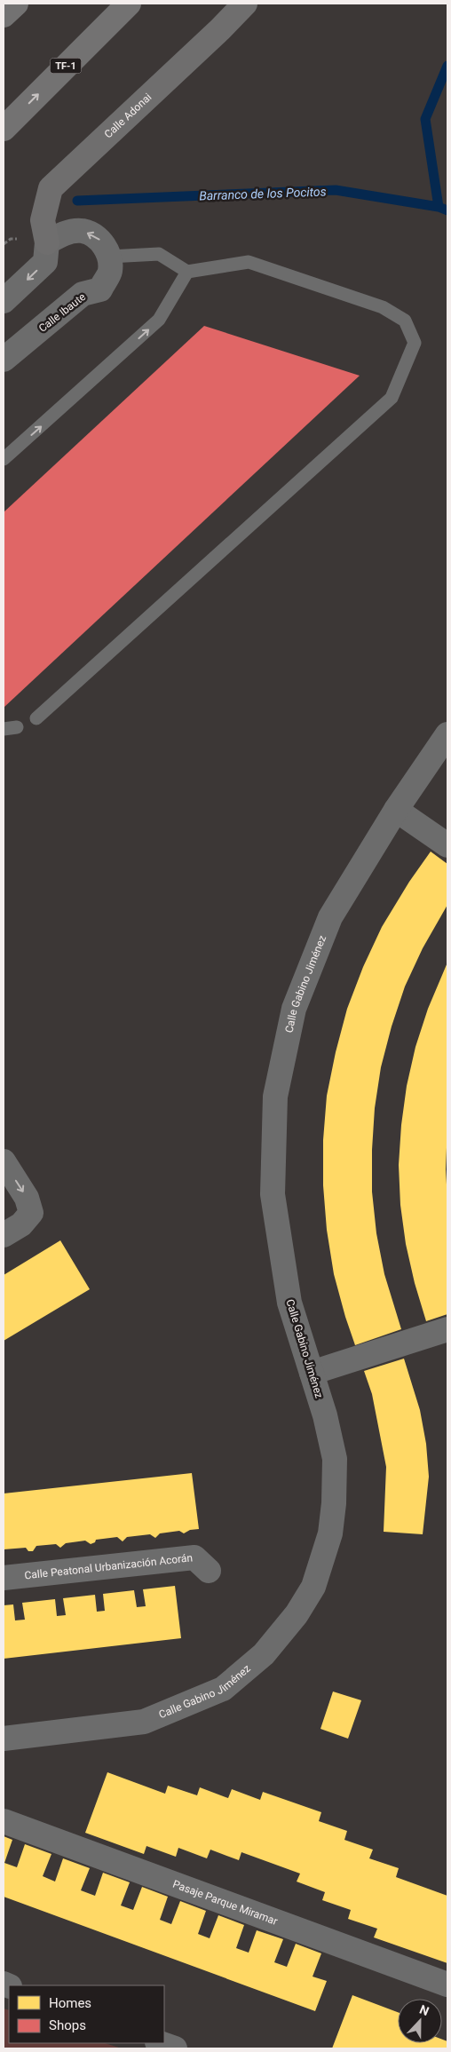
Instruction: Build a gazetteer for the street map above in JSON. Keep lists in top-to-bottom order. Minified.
{"streets":{"highway":["TF-1"],"street":["Calle Adonai","Calle Ibaute","Calle Gabino Jiménez","Calle Peatonal Urbanización Acorán","Pasaje Parque Miramar"]},"water":["Barranco de los Pocitos"],"legend":["Homes","Shops"],"north":"top"}
